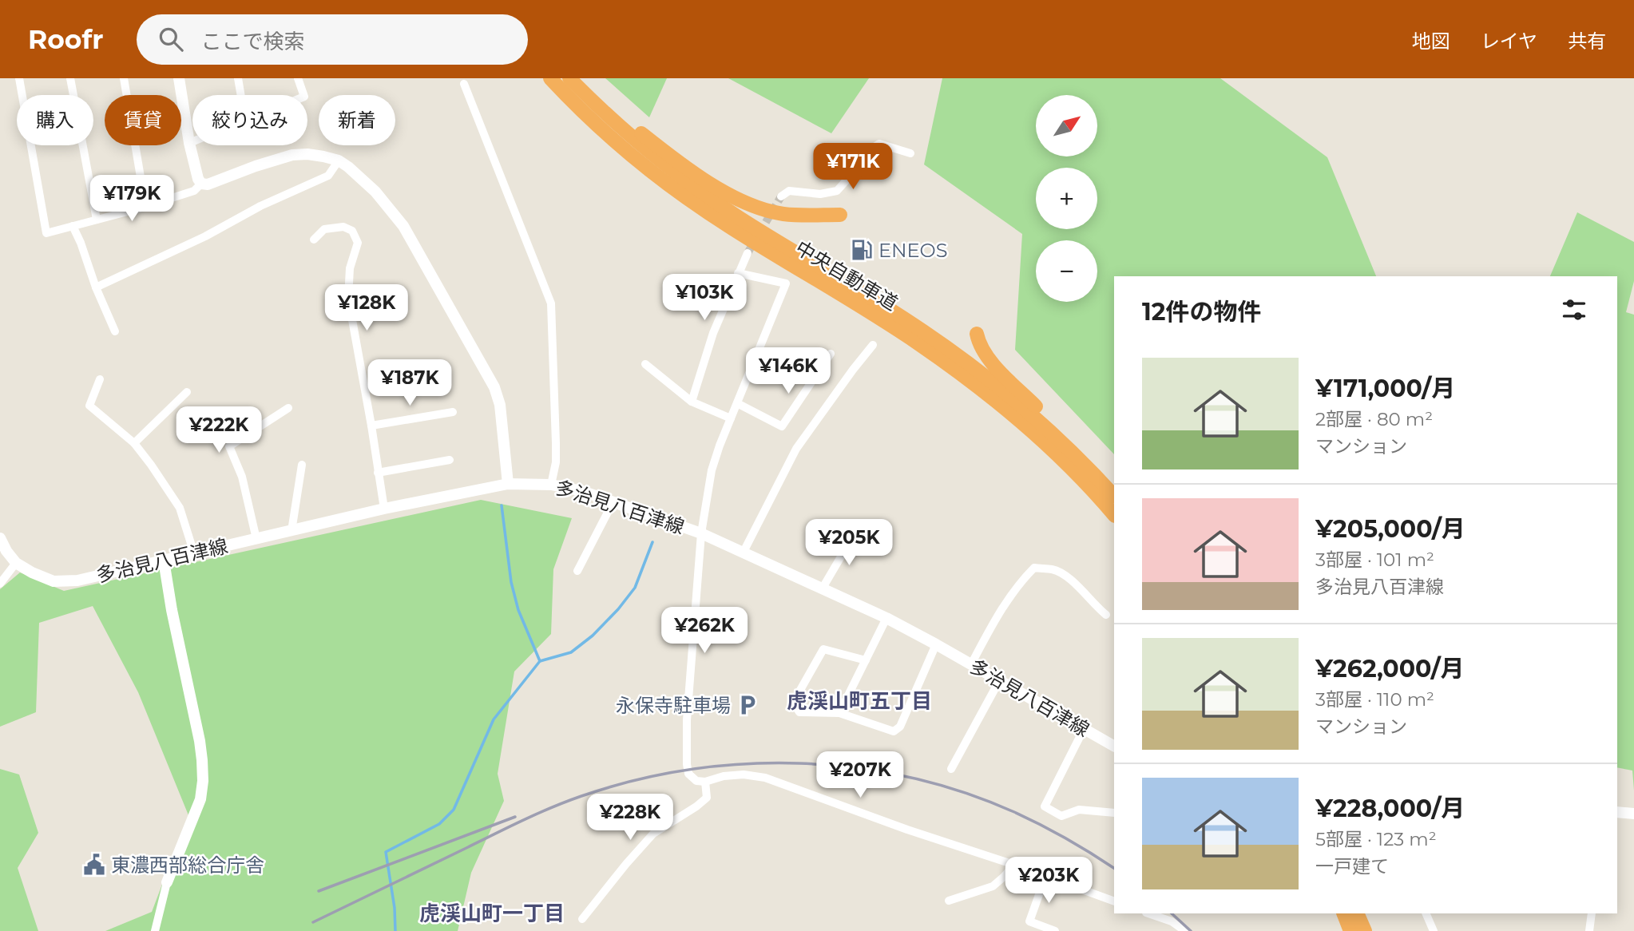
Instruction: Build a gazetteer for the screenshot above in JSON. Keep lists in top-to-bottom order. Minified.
{"streets":{"highway":["中央自動車道"],"main road":["多治見八百津線"]},"districts":["虎渓山町五丁目","虎渓山町一丁目"],"places":{"fuel station":["ENEOS"],"parking":["永保寺駐車場"],"public building":["東濃西部総合庁舎"]},"north":"top right","page":{"header":"Roofr","search":"ここで検索","nav":["地図","レイヤ","共有"],"map_buttons":["+","−"],"chip":["購入","賃貸","絞り込み","新着"],"price":["¥171K","¥179K","¥103K","¥128K","¥146K","¥187K","¥222K","¥205K","¥262K","¥207K","¥228K","¥203K"],"heading":"12件の物件","list":[{"name":"¥171,000/月","note":"2部屋 · 80 m² · マンション"},{"name":"¥205,000/月","note":"3部屋 · 101 m² · 多治見八百津線"},{"name":"¥262,000/月","note":"3部屋 · 110 m² · マンション"},{"name":"¥228,000/月","note":"5部屋 · 123 m² · 一戸建て"}]}}
